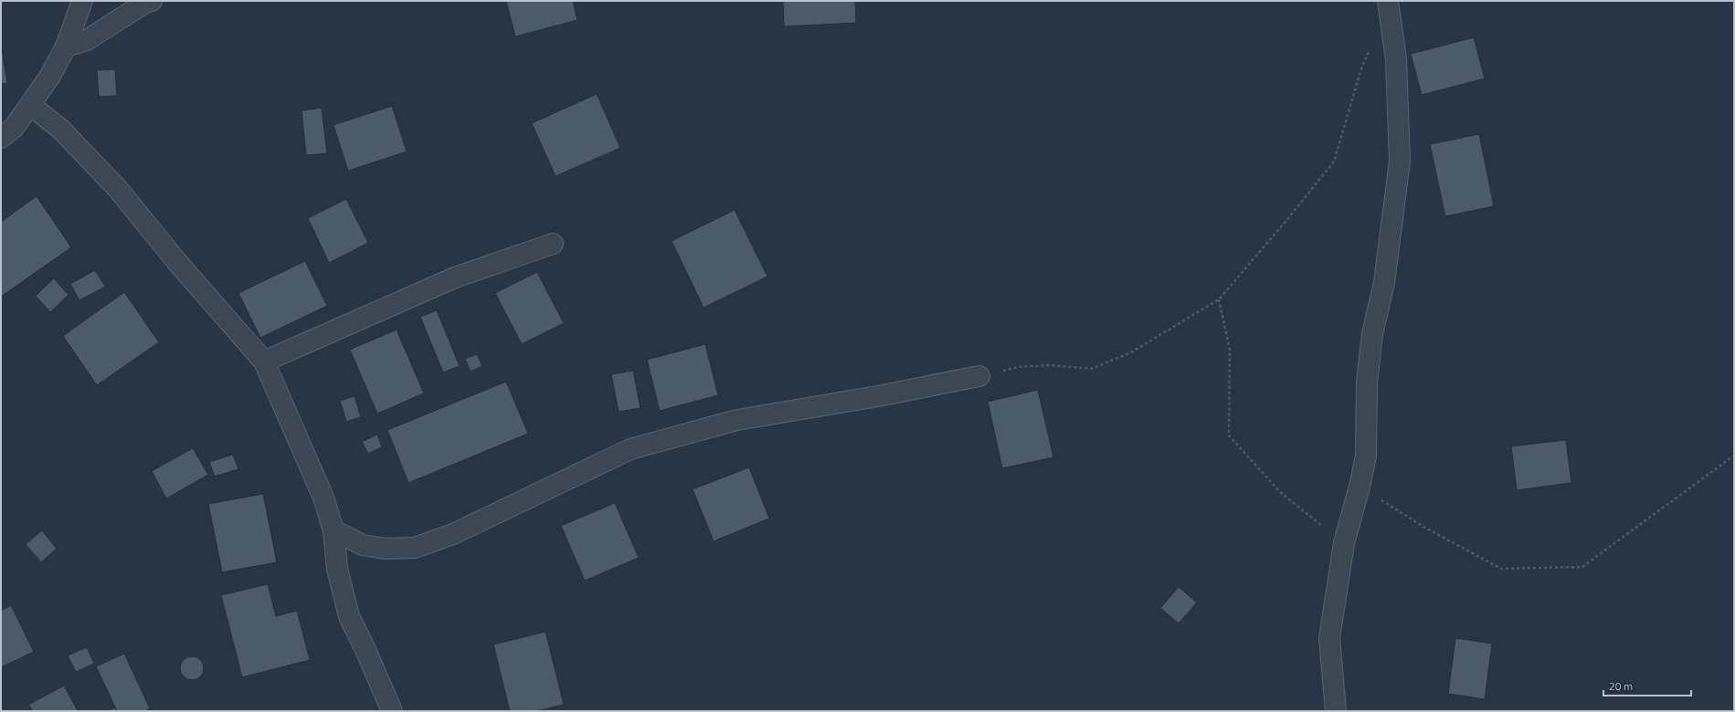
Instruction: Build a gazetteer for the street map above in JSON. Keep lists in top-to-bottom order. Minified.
{"scale_bar":"20 m"}
